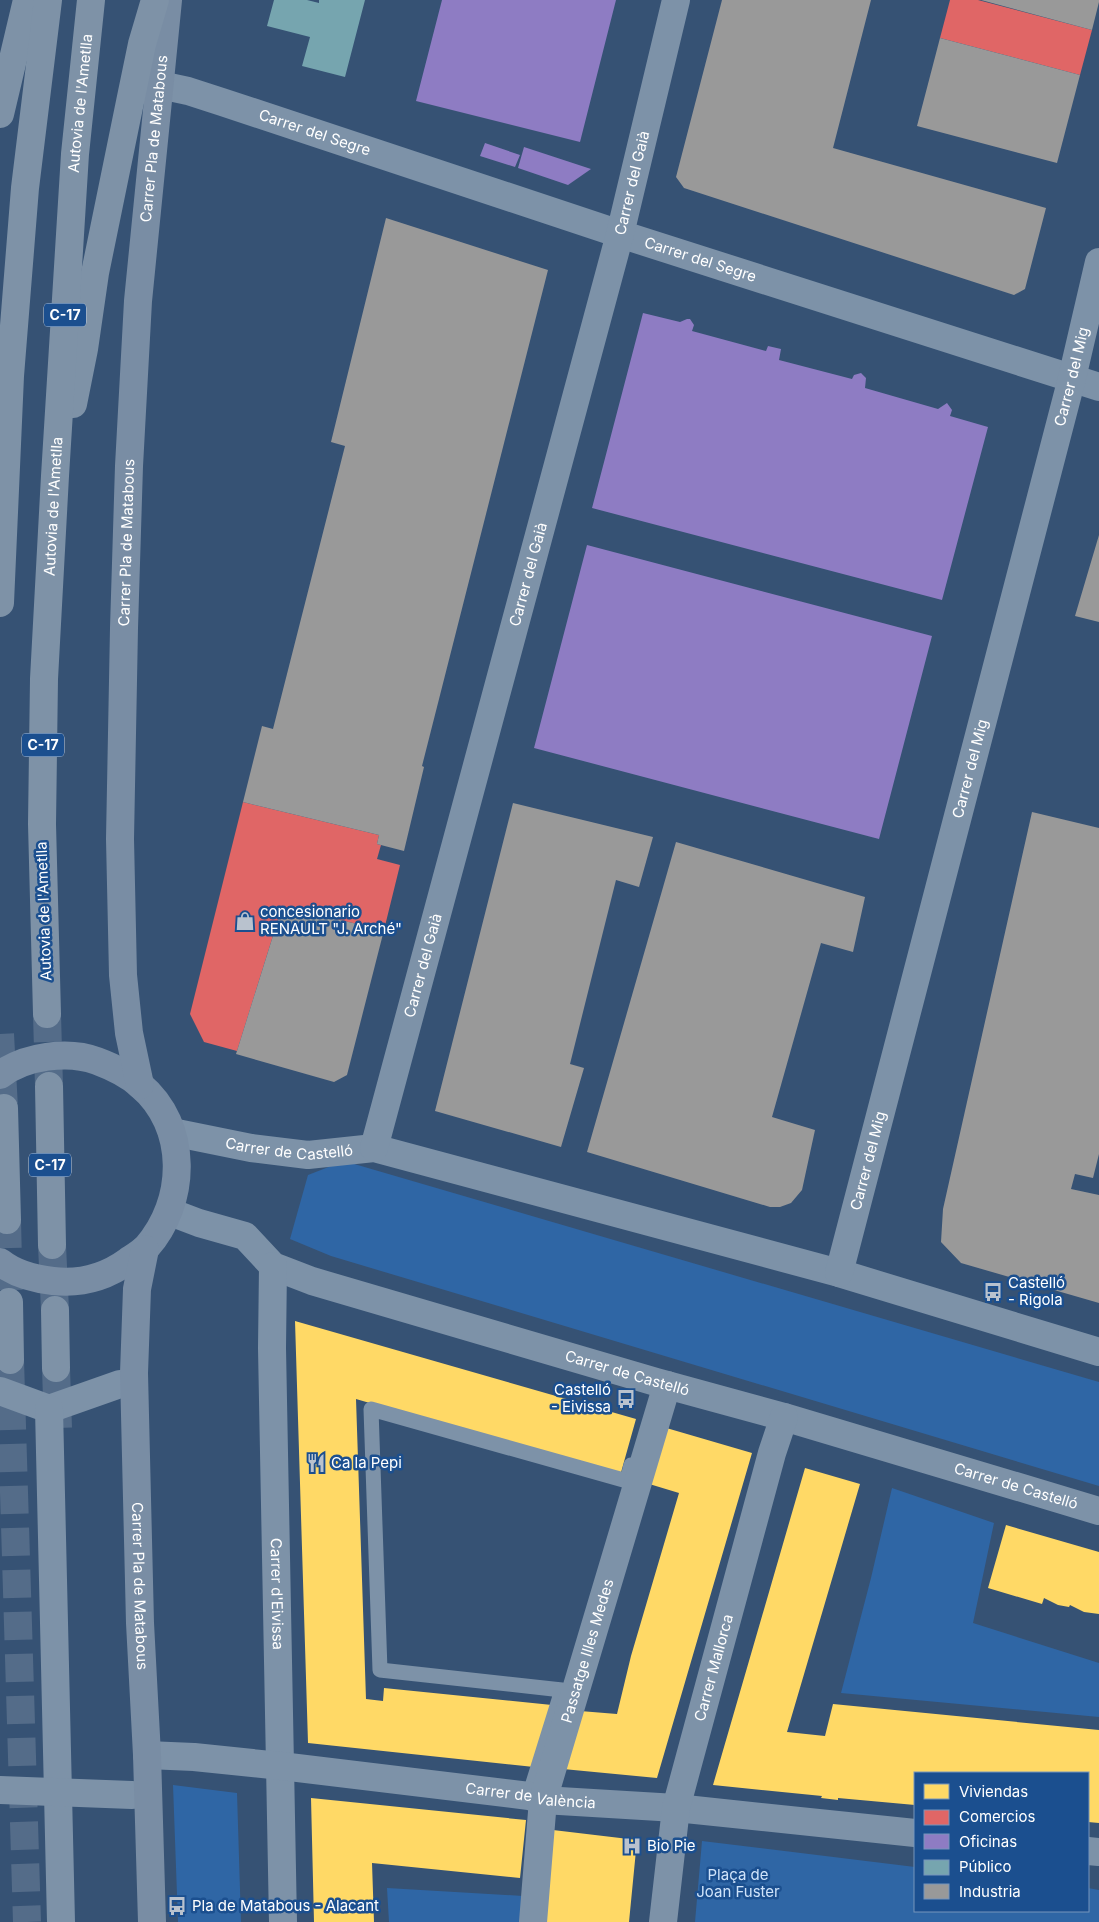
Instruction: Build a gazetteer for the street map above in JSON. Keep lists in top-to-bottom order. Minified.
{"streets":{"highway":["Autovia de l'Ametlla","C-17"],"main road":["Carrer Pla de Matabous"],"street":["Carrer del Segre","Carrer del Gaià","Carrer del Mig","Carrer de Castelló","Carrer d'Eivissa","Passatge Illes Medes","Carrer Mallorca","Carrer de València"]},"crossings":[["Carrer del Segre","Carrer Pla de Matabous"],["Carrer del Segre","Carrer del Gaià"],["Carrer del Segre","Carrer del Mig"],["Carrer Pla de Matabous","Carrer de València"],["Carrer del Gaià","Carrer de Castelló"],["Carrer del Mig","Carrer de Castelló"],["Carrer de Castelló","Carrer d'Eivissa"],["Carrer de Castelló","Passatge Illes Medes"],["Carrer de Castelló","Carrer Mallorca"],["Carrer d'Eivissa","Carrer de València"],["Passatge Illes Medes","Carrer de València"],["Carrer Mallorca","Carrer de València"]],"parks":["Plaça de Joan Fuster"],"places":{"shop":["concesionario RENAULT \"J. Arché\""],"bus stop":["Castelló - Rigola","Castelló - Eivissa","Pla de Matabous - Alacant"],"restaurant":["Ca la Pepi"],"hospital":["Bio Pie"]},"legend":["Viviendas","Comercios","Oficinas","Público","Industria"]}
